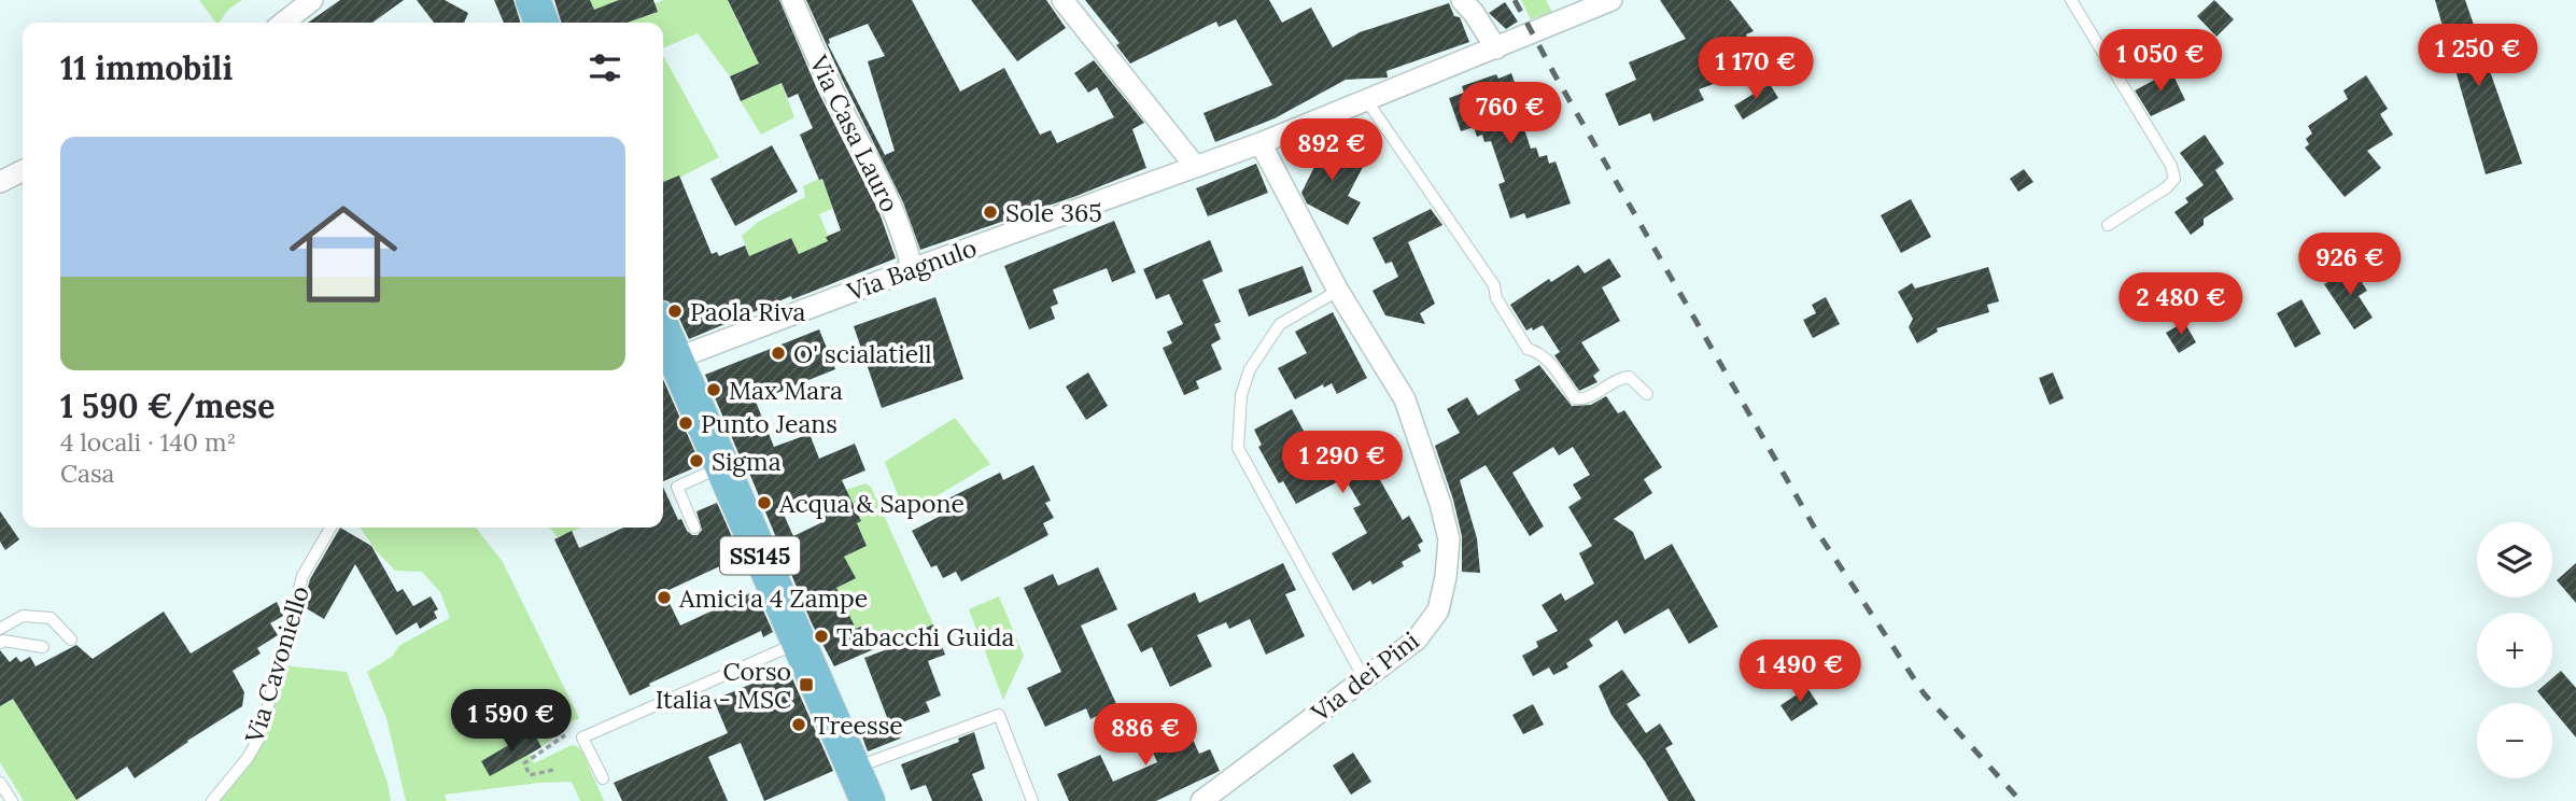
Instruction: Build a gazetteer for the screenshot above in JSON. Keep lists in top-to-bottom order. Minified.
{"streets":{"main road":["SS145"],"street":["Via Casa Lauro","Via Bagnulo","Via dei Pini"],"lane":["Via Cavoniello"]},"crossings":[["Via Casa Lauro","Via Bagnulo"],["Via Bagnulo","SS145"],["Via Bagnulo","Via dei Pini"]],"places":{"other":["Sole 365","Paola Riva","O' scialatiell","Max Mara","Punto Jeans","Sigma","Acqua & Sapone","Amici a 4 Zampe","Tabacchi Guida","Treesse"],"transit":["Corso Italia - MSC"]},"page":{"heading":"11 immobili","price":["1 250 €","1 050 €","1 170 €","760 €","892 €","926 €","2 480 €","1 290 €","1 490 €","1 590 €","886 €"],"list":[{"name":"1 590 €/mese","note":"4 locali · 140 m² · Casa"}],"map_buttons":["+","−"]}}
